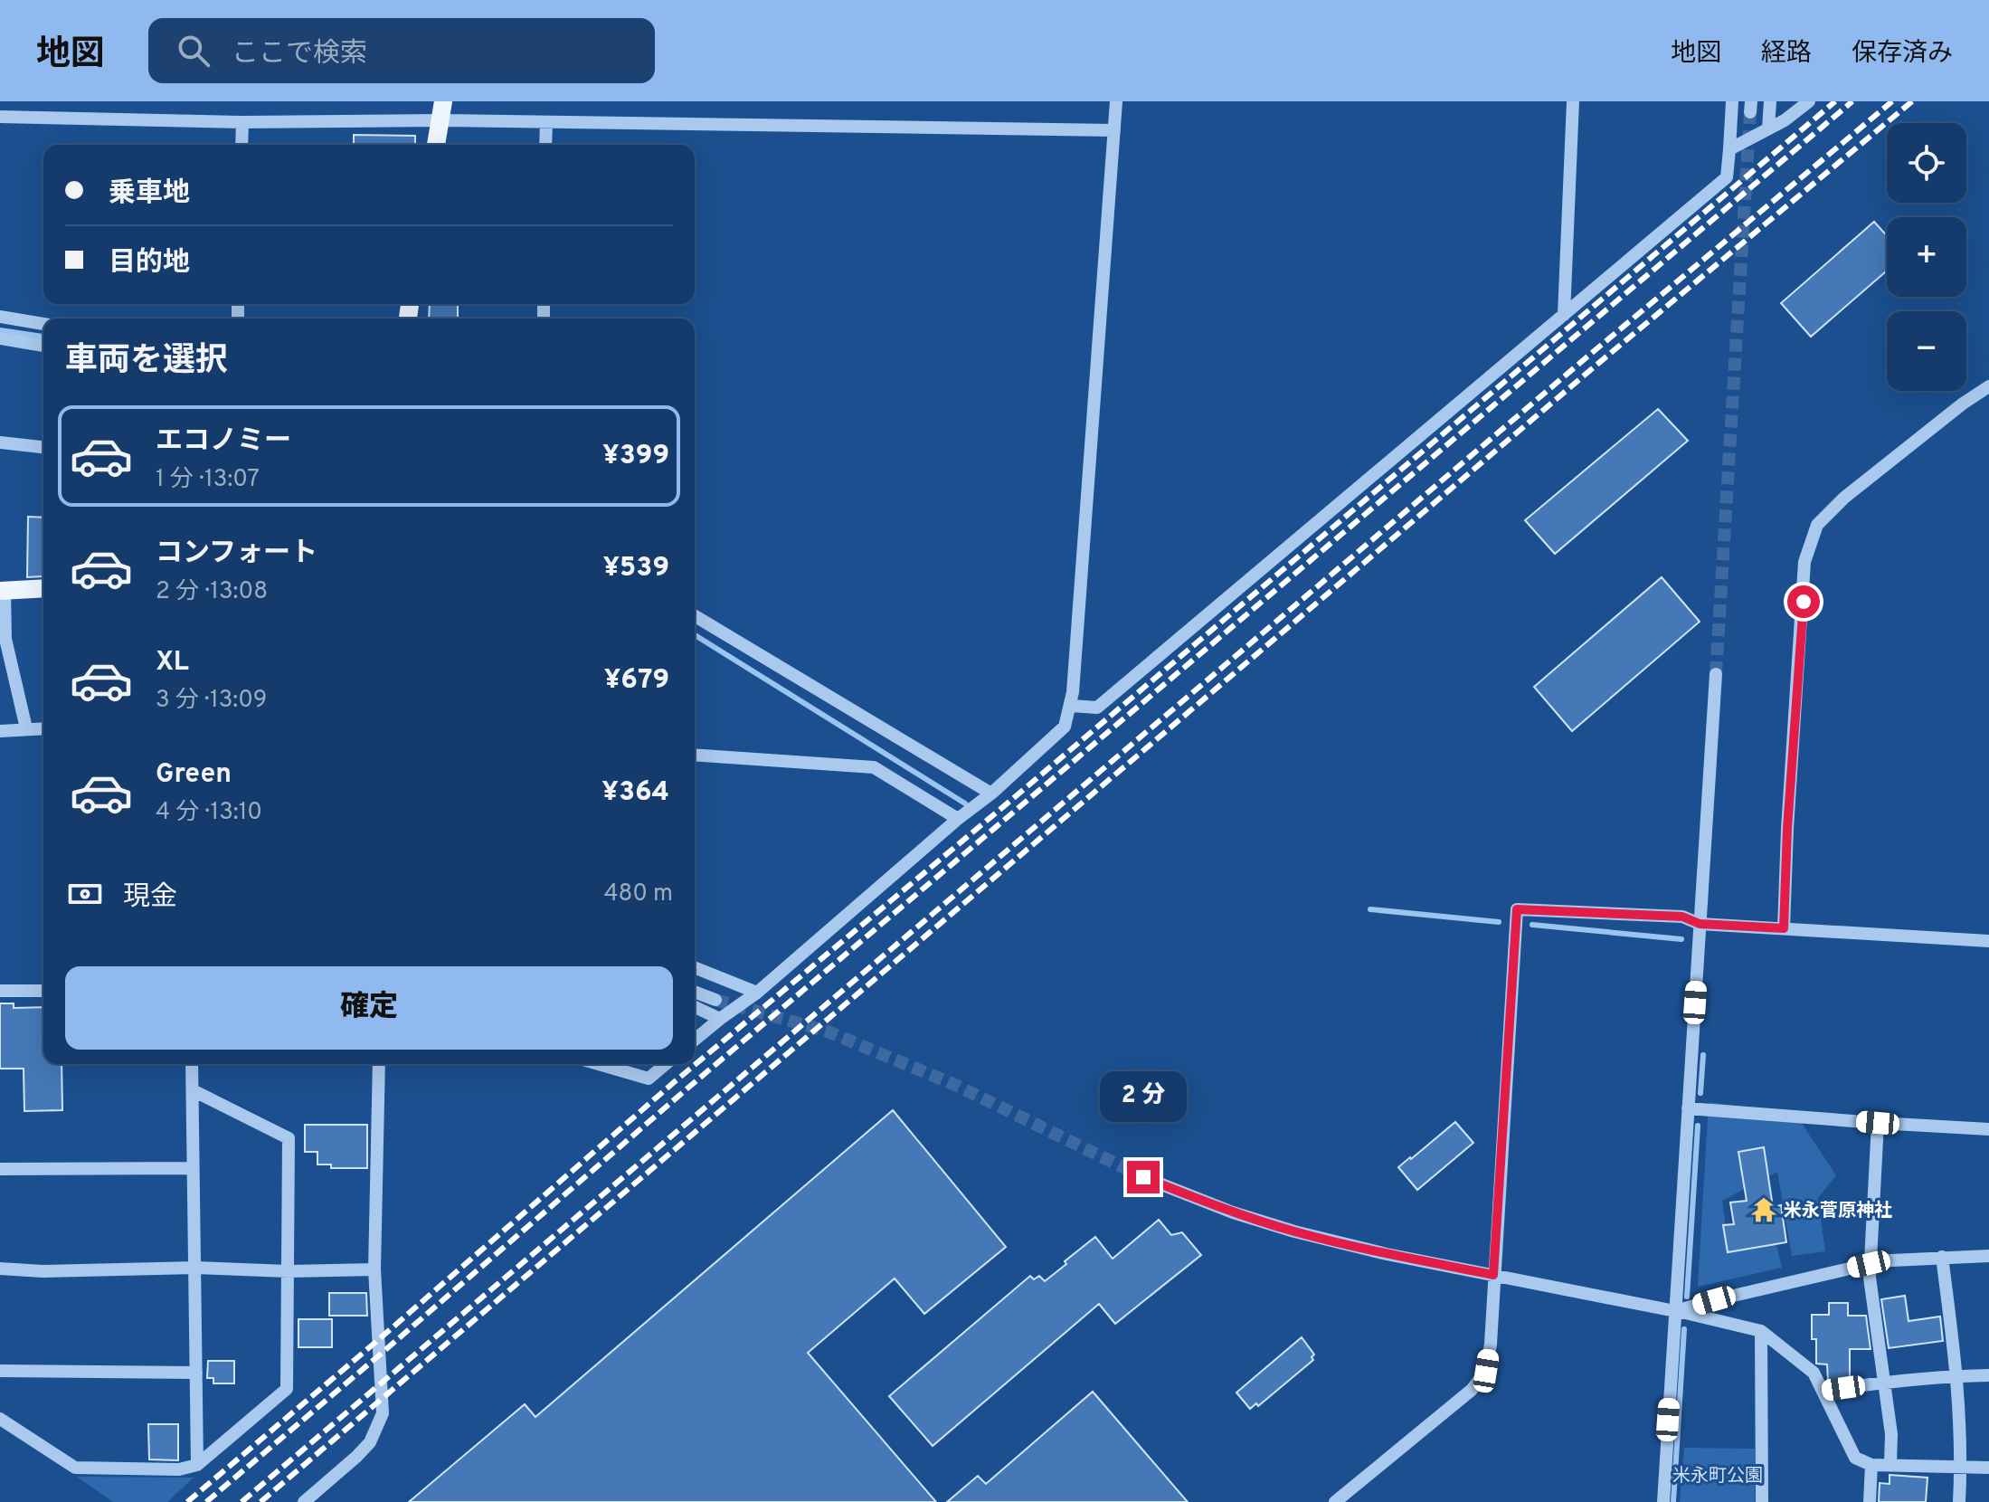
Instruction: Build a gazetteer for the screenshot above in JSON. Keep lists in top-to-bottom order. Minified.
{"parks":["米永町公園"],"places":{"temple":["米永菅原神社"]},"page":{"header":"地図","search":"ここで検索","nav":["地図","経路","保存済み"],"map_buttons":["+","−"],"banner":["乗車地","目的地"],"heading":"車両を選択","list":[{"name":"エコノミー","note":"1 分 · 13:07","value":"¥399"},{"name":"コンフォート","note":"2 分 · 13:08","value":"¥539"},{"name":"XL","note":"3 分 · 13:09","value":"¥679"},{"name":"Green","note":"4 分 · 13:10","value":"¥364"}],"pay":["現金","480 m"],"buttons":"確定","bubble":"2 分"}}
